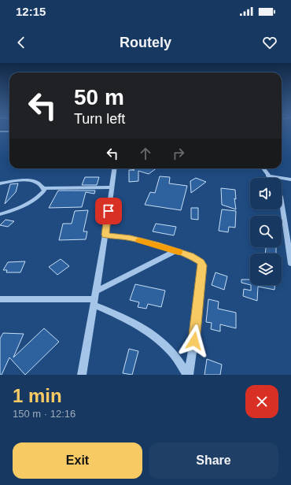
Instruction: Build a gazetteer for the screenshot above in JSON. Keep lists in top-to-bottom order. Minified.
{"page":{"status":"12:15","header":"Routely","turn":["50 m","Turn left"],"heading":["1 min","150 m · 12:16"],"buttons":["Exit","Share"]}}
